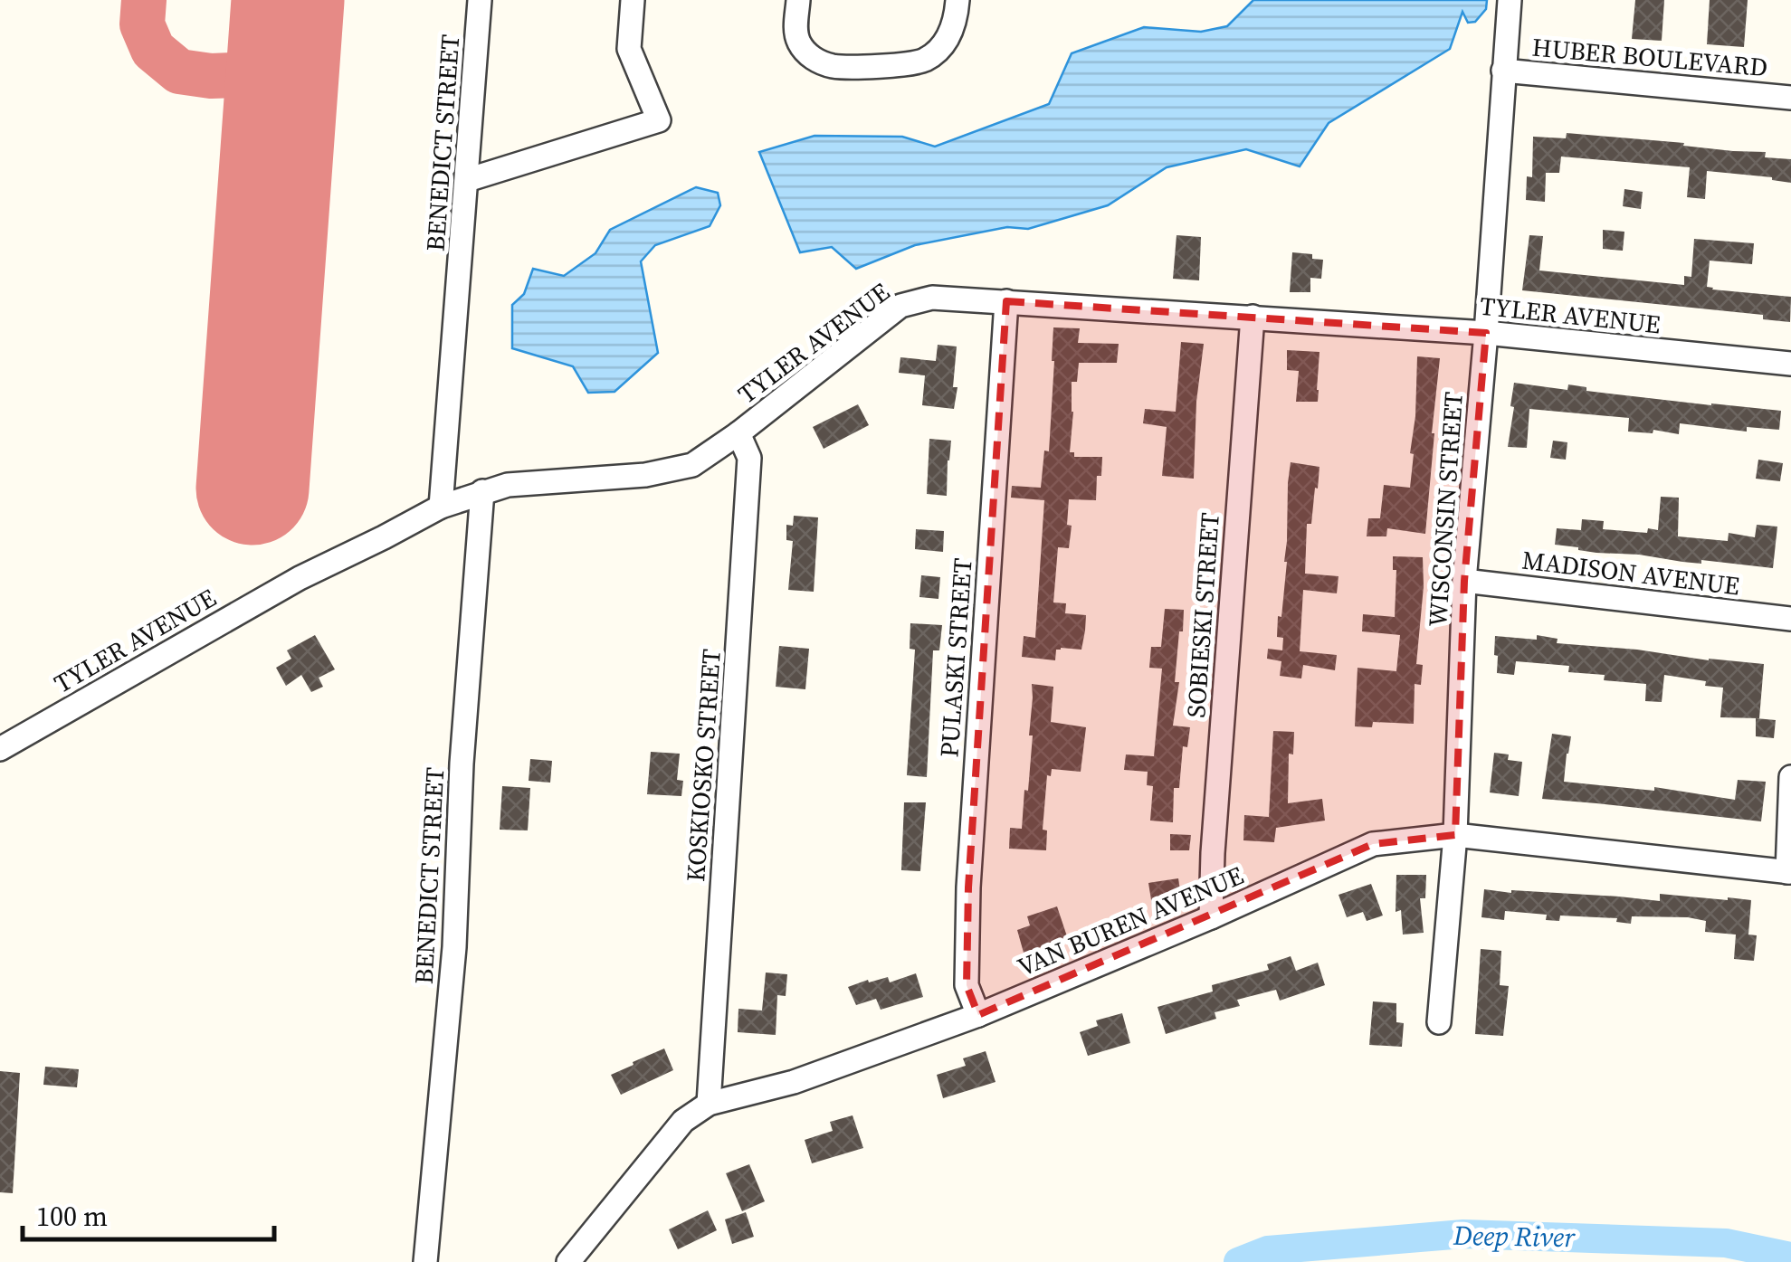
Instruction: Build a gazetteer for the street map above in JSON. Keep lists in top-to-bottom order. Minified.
{"streets":{"street":["HUBER BOULEVARD","BENEDICT STREET","TYLER AVENUE","WISCONSIN STREET","MADISON AVENUE","SOBIESKI STREET","PULASKI STREET","KOSKIOSKO STREET","VAN BUREN AVENUE"]},"crossings":[["HUBER BOULEVARD","WISCONSIN STREET"],["BENEDICT STREET","TYLER AVENUE"],["TYLER AVENUE","WISCONSIN STREET"],["TYLER AVENUE","SOBIESKI STREET"],["TYLER AVENUE","PULASKI STREET"],["TYLER AVENUE","KOSKIOSKO STREET"],["WISCONSIN STREET","MADISON AVENUE"],["WISCONSIN STREET","VAN BUREN AVENUE"],["SOBIESKI STREET","VAN BUREN AVENUE"],["PULASKI STREET","VAN BUREN AVENUE"],["KOSKIOSKO STREET","VAN BUREN AVENUE"]],"water":["Deep River"],"scale_bar":"100 m"}
